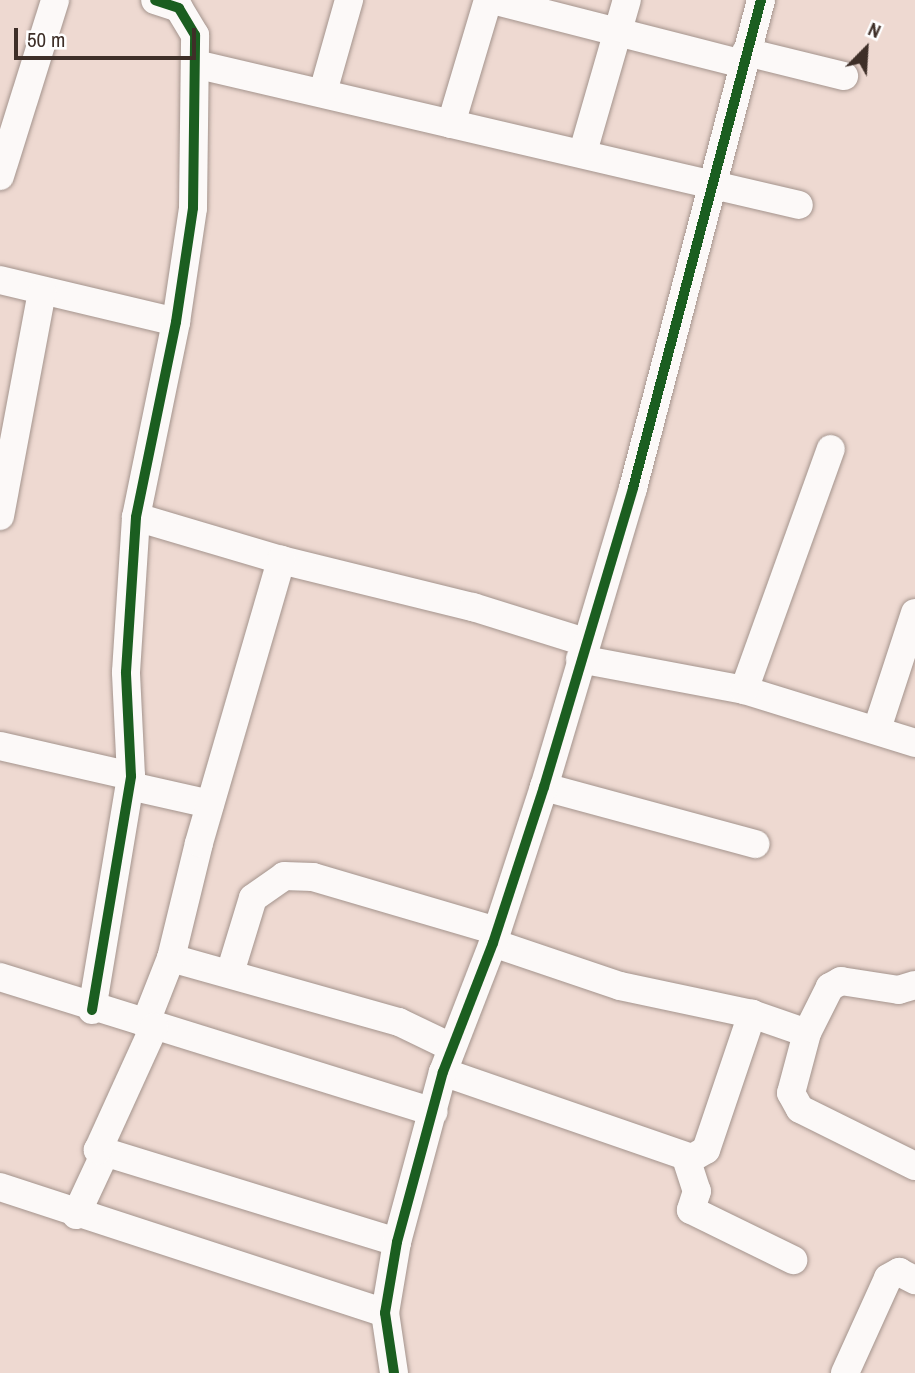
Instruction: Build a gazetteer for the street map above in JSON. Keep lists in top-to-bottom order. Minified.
{"scale_bar":"50 m","north":"top right"}
